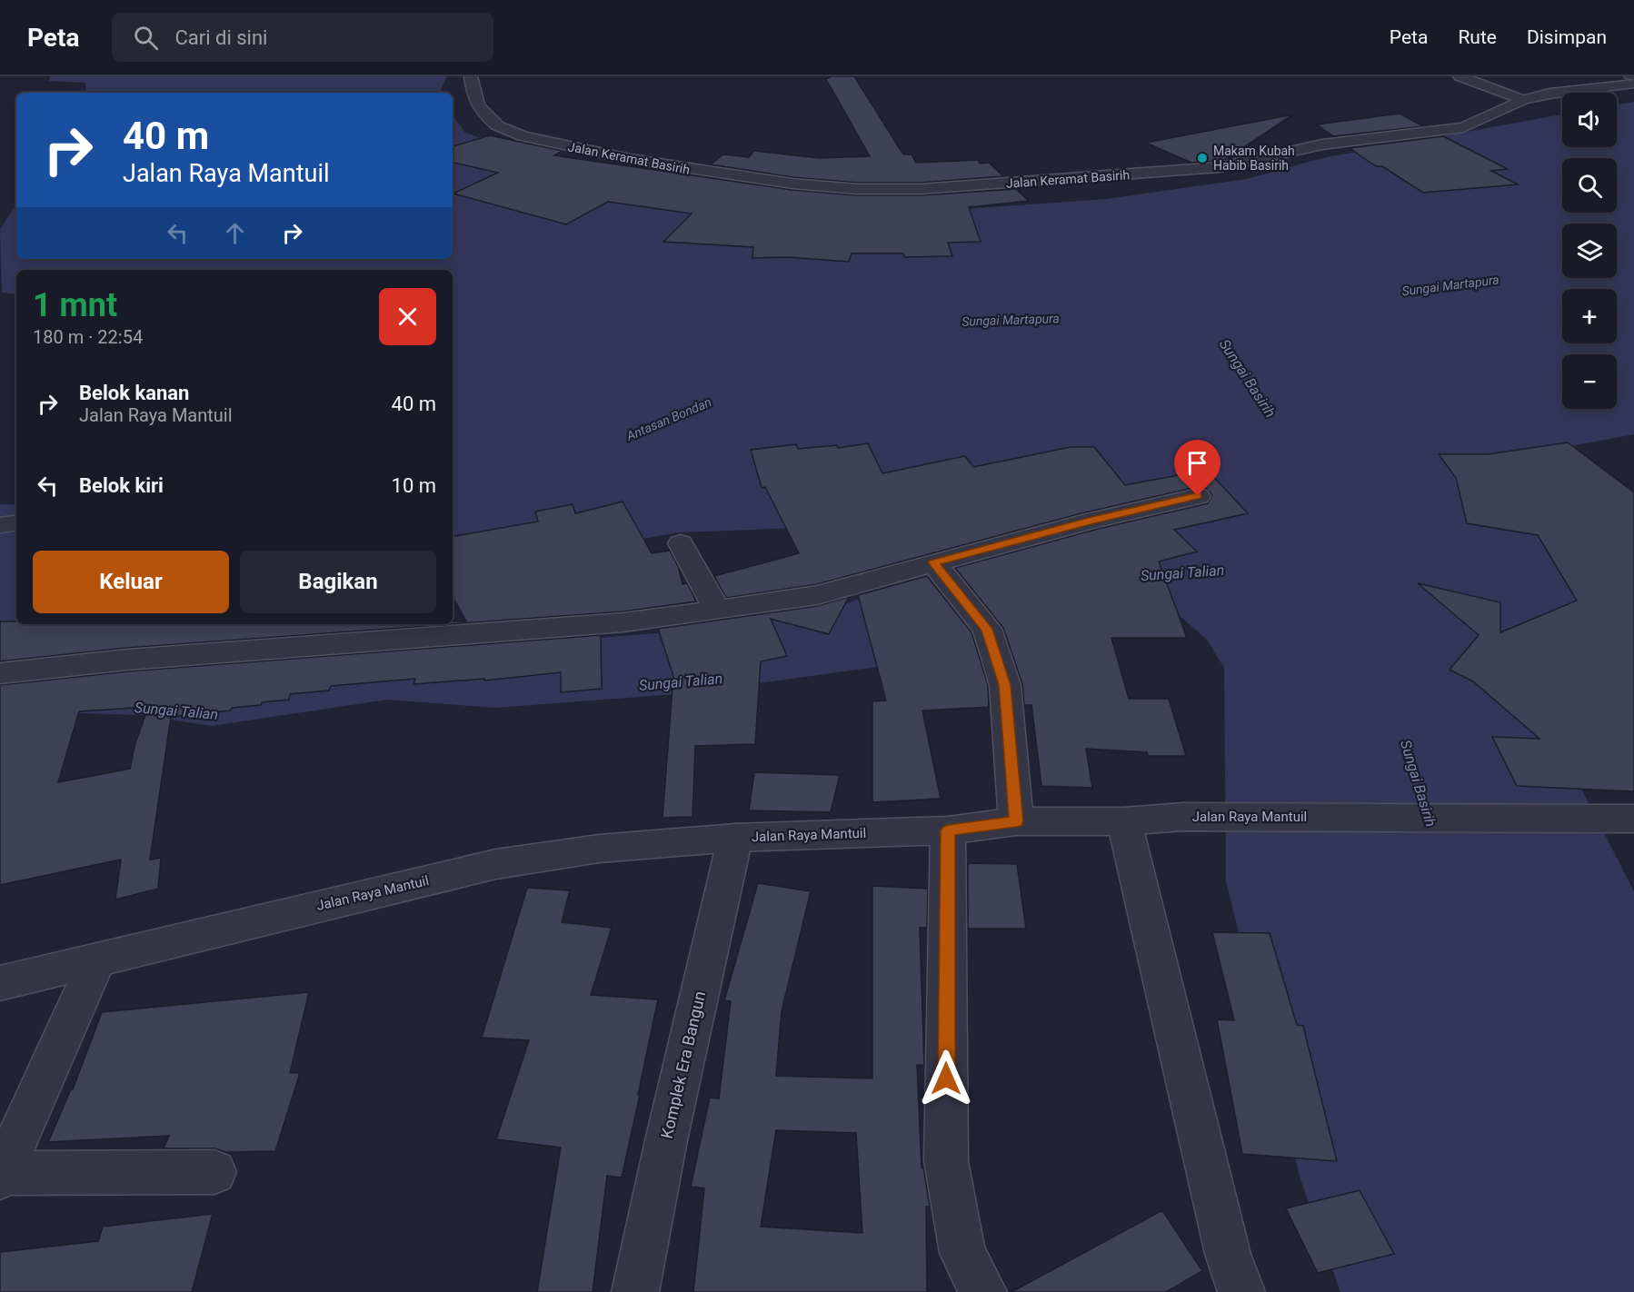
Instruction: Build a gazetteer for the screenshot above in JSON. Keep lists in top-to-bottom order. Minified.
{"streets":{"street":["Jalan Keramat Basirih","Jalan Raya Mantuil","Komplek Era Bangun"]},"crossings":[["Jalan Raya Mantuil","Komplek Era Bangun"]],"water":["Sungai Martapura","Sungai Basirih","Antasan Bondan","Sungai Talian"],"places":["Makam Kubah Habib Basirih"],"page":{"header":"Peta","search":"Cari di sini","nav":["Peta","Rute","Disimpan"],"map_buttons":["+","−"],"turn":["40 m","Jalan Raya Mantuil"],"heading":["1 mnt","180 m · 22:54"],"list":[{"name":"Belok kanan","note":"Jalan Raya Mantuil","value":"40 m"},{"name":"Belok kiri","value":"10 m"}],"buttons":["Keluar","Bagikan"]}}
